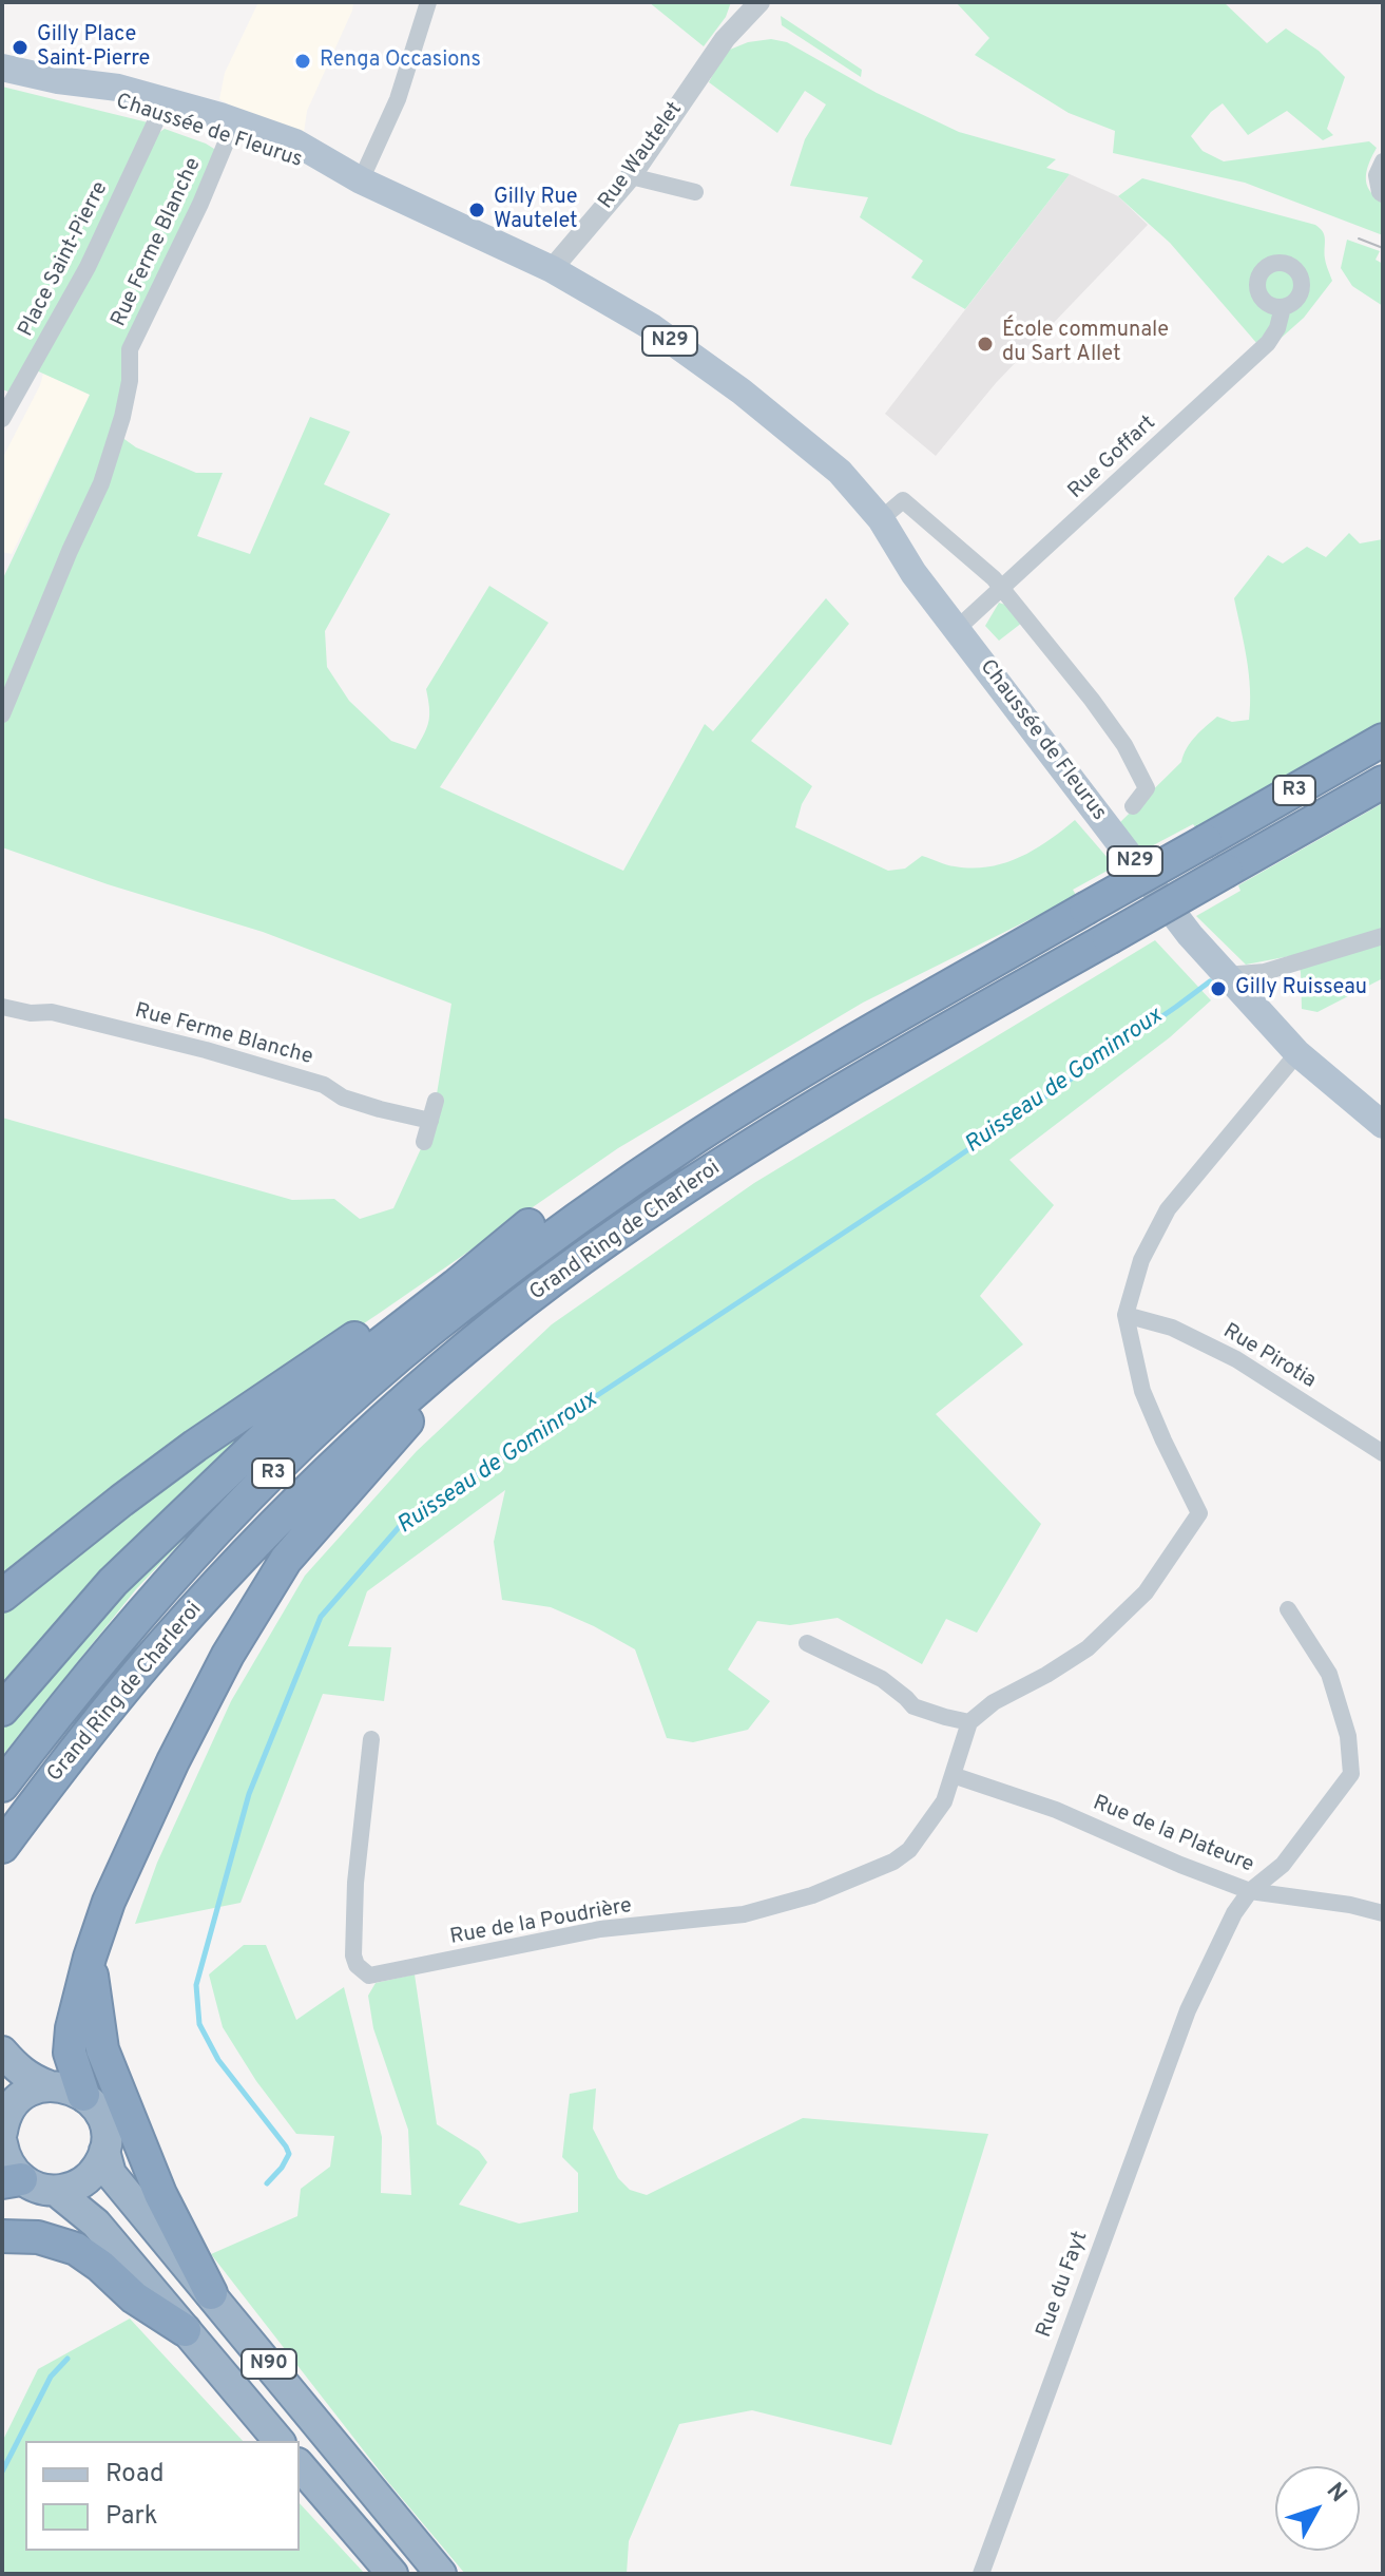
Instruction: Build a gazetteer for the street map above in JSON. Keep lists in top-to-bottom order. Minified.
{"streets":{"highway":["R3","Grand Ring de Charleroi","N90"],"main road":["Chaussée de Fleurus","N29"],"street":["Rue Wautelet","Rue Ferme Blanche","Place Saint-Pierre","Rue Goffart","Rue Pirotia","Rue de la Plateure","Rue de la Poudrière","Rue du Fayt"]},"crossings":[["Chaussée de Fleurus","Rue Wautelet"],["Chaussée de Fleurus","Rue Ferme Blanche"],["Chaussée de Fleurus","Place Saint-Pierre"],["Chaussée de Fleurus","Rue Goffart"],["Rue de la Plateure","Rue de la Poudrière"],["Rue de la Plateure","Rue du Fayt"]],"water":["Ruisseau de Gominroux"],"places":["Gilly Place Saint-Pierre","Renga Occasions","Gilly Rue Wautelet","École communale du Sart Allet","Gilly Ruisseau"],"legend":["Road","Park"],"north":"top right"}
